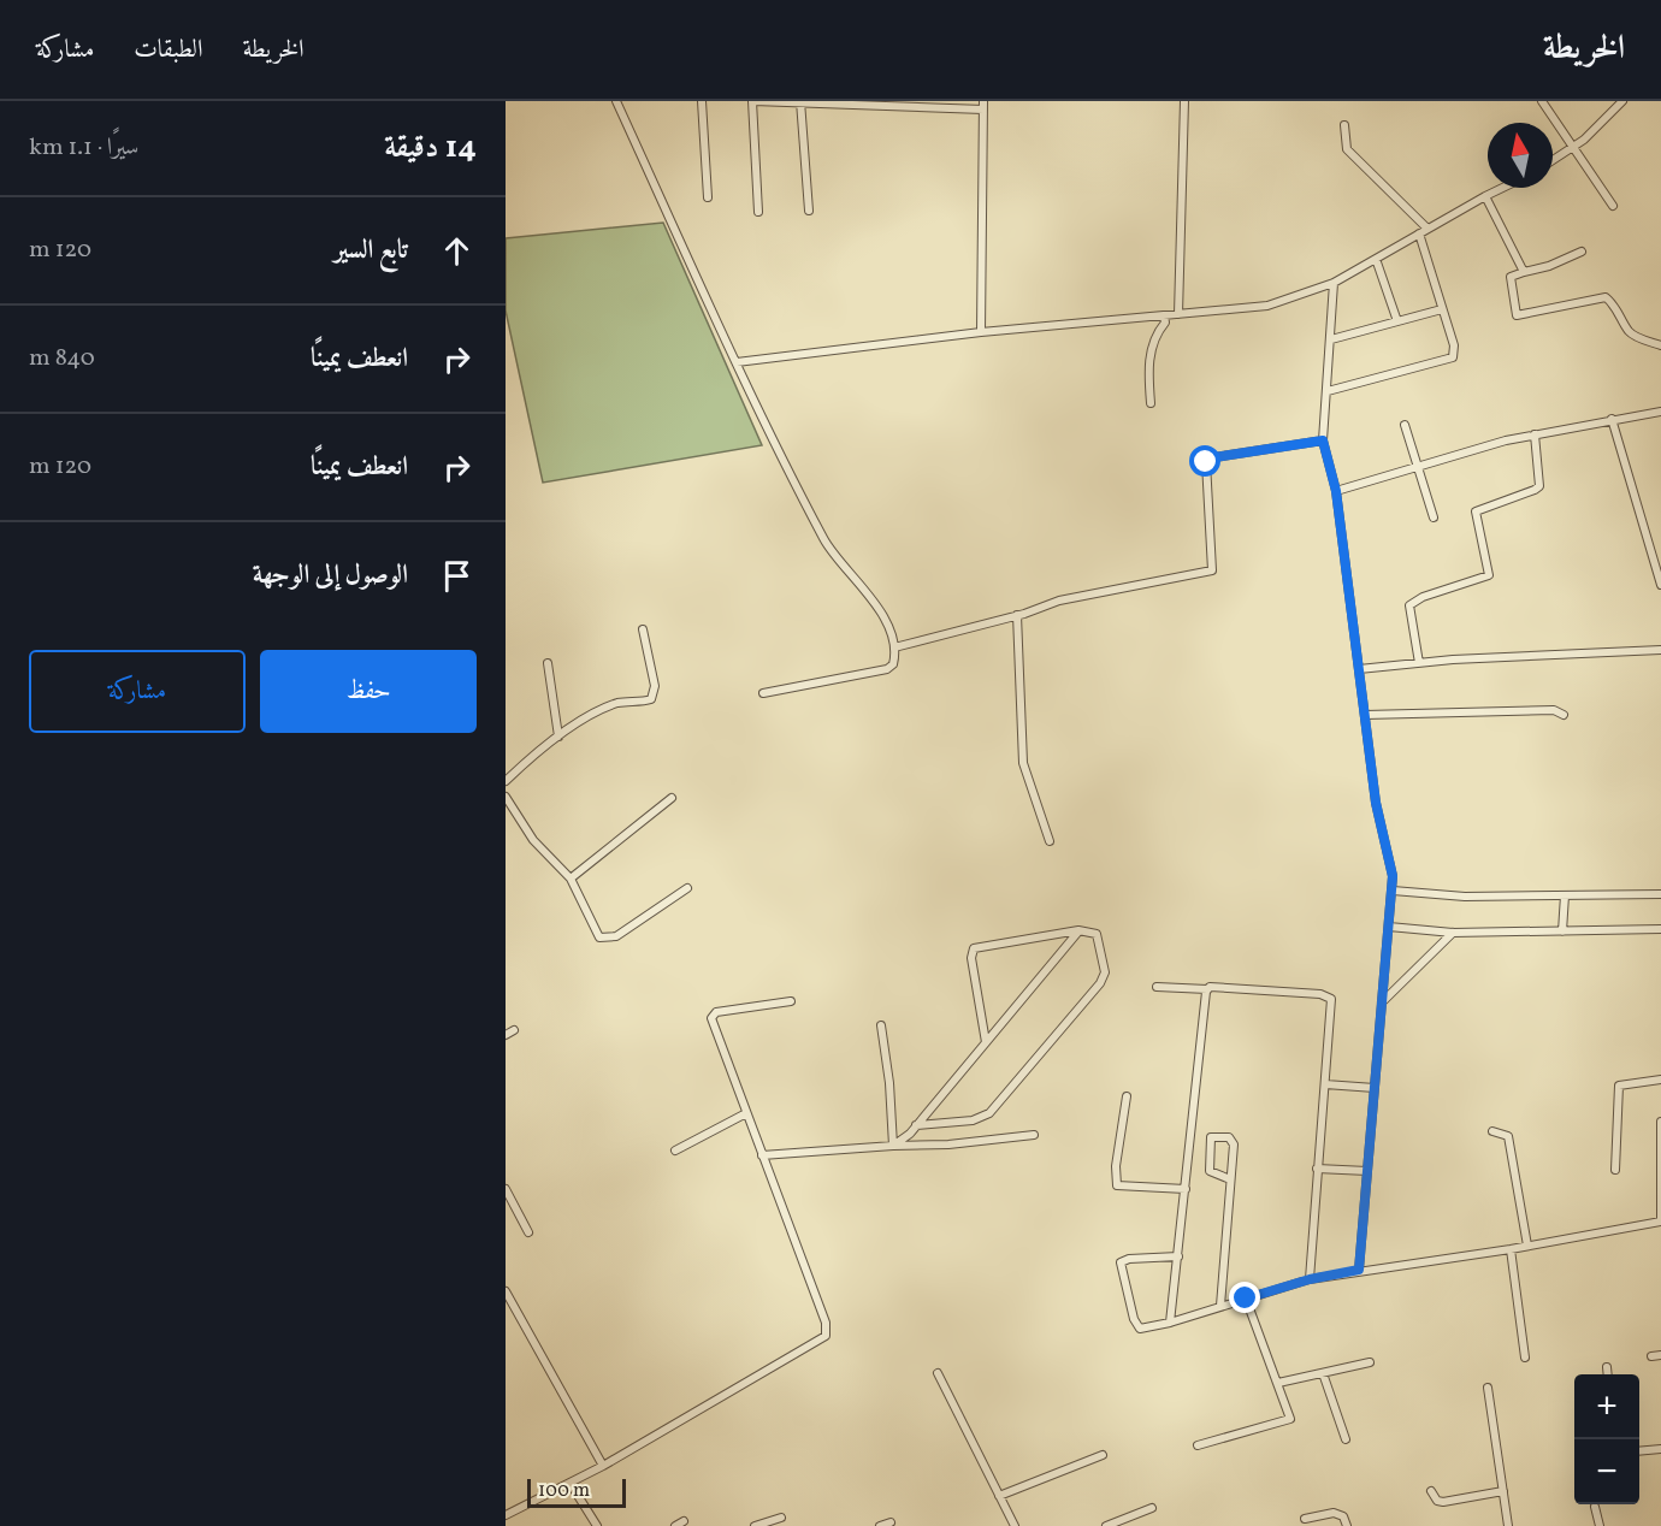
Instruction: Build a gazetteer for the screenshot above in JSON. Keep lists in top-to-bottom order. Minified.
{"scale_bar":"100 m","north":"top","page":{"header":"الخريطة","nav":["الخريطة","الطبقات","مشاركة"],"heading":["14 دقيقة","سيرًا · 1.1 km"],"list":[["تابع السير","120 m"],["انعطف يمينًا","840 m"],["انعطف يمينًا","120 m"],"الوصول إلى الوجهة"],"buttons":["حفظ","مشاركة"],"map_buttons":["+","−"],"scale":"100 m"}}
